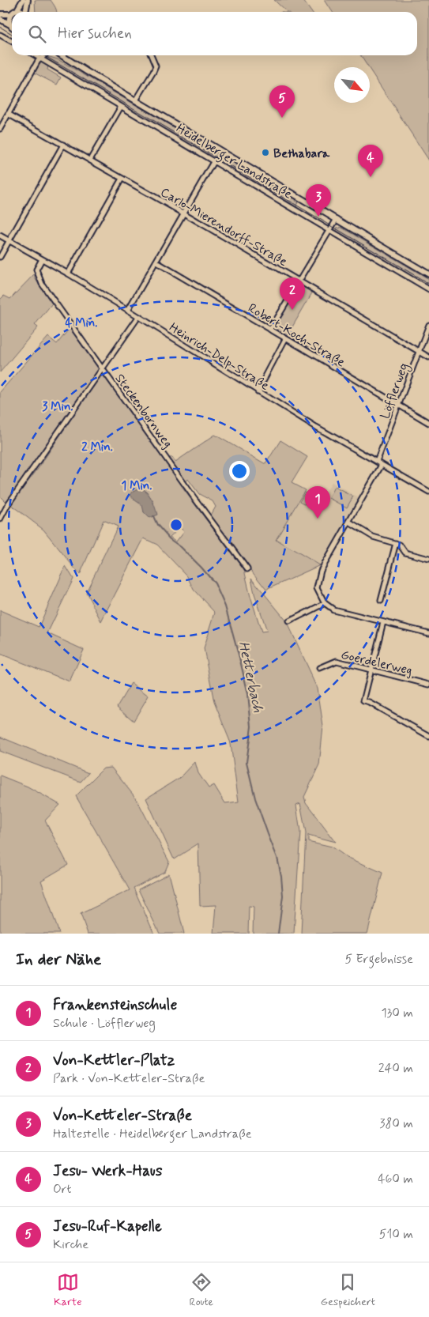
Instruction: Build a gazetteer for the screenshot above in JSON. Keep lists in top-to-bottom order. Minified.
{"streets":{"street":["Heidelberger Landstraße","Carlo-Mierendorff-Straße","Robert-Koch-Straße","Heinrich-Delp-Straße","Löfflerweg","Steckenbornweg","Goerdelerweg"]},"crossings":[["Carlo-Mierendorff-Straße","Löfflerweg"],["Robert-Koch-Straße","Löfflerweg"],["Heinrich-Delp-Straße","Löfflerweg"],["Heinrich-Delp-Straße","Steckenbornweg"]],"water":["Hetterbach"],"places":["Bethabara"],"north":"bottom right","page":{"search":"Hier suchen","pins":["5","4","3","2","1"],"heading":["In der Nähe","5 Ergebnisse"],"list":[{"mark":"1","name":"Frankensteinschule","note":"Schule · Löfflerweg","value":"130 m"},{"mark":"2","name":"Von-Kettler-Platz","note":"Park · Von-Ketteler-Straße","value":"240 m"},{"mark":"3","name":"Von-Ketteler-Straße","note":"Haltestelle · Heidelberger Landstraße","value":"380 m"},{"mark":"4","name":"Jesu- Werk-Haus","note":"Ort","value":"460 m"},{"mark":"5","name":"Jesu-Ruf-Kapelle","note":"Kirche","value":"510 m"}],"nav":["Karte","Route","Gespeichert"]},"rings":["4 Min.","3 Min.","2 Min.","1 Min."]}
